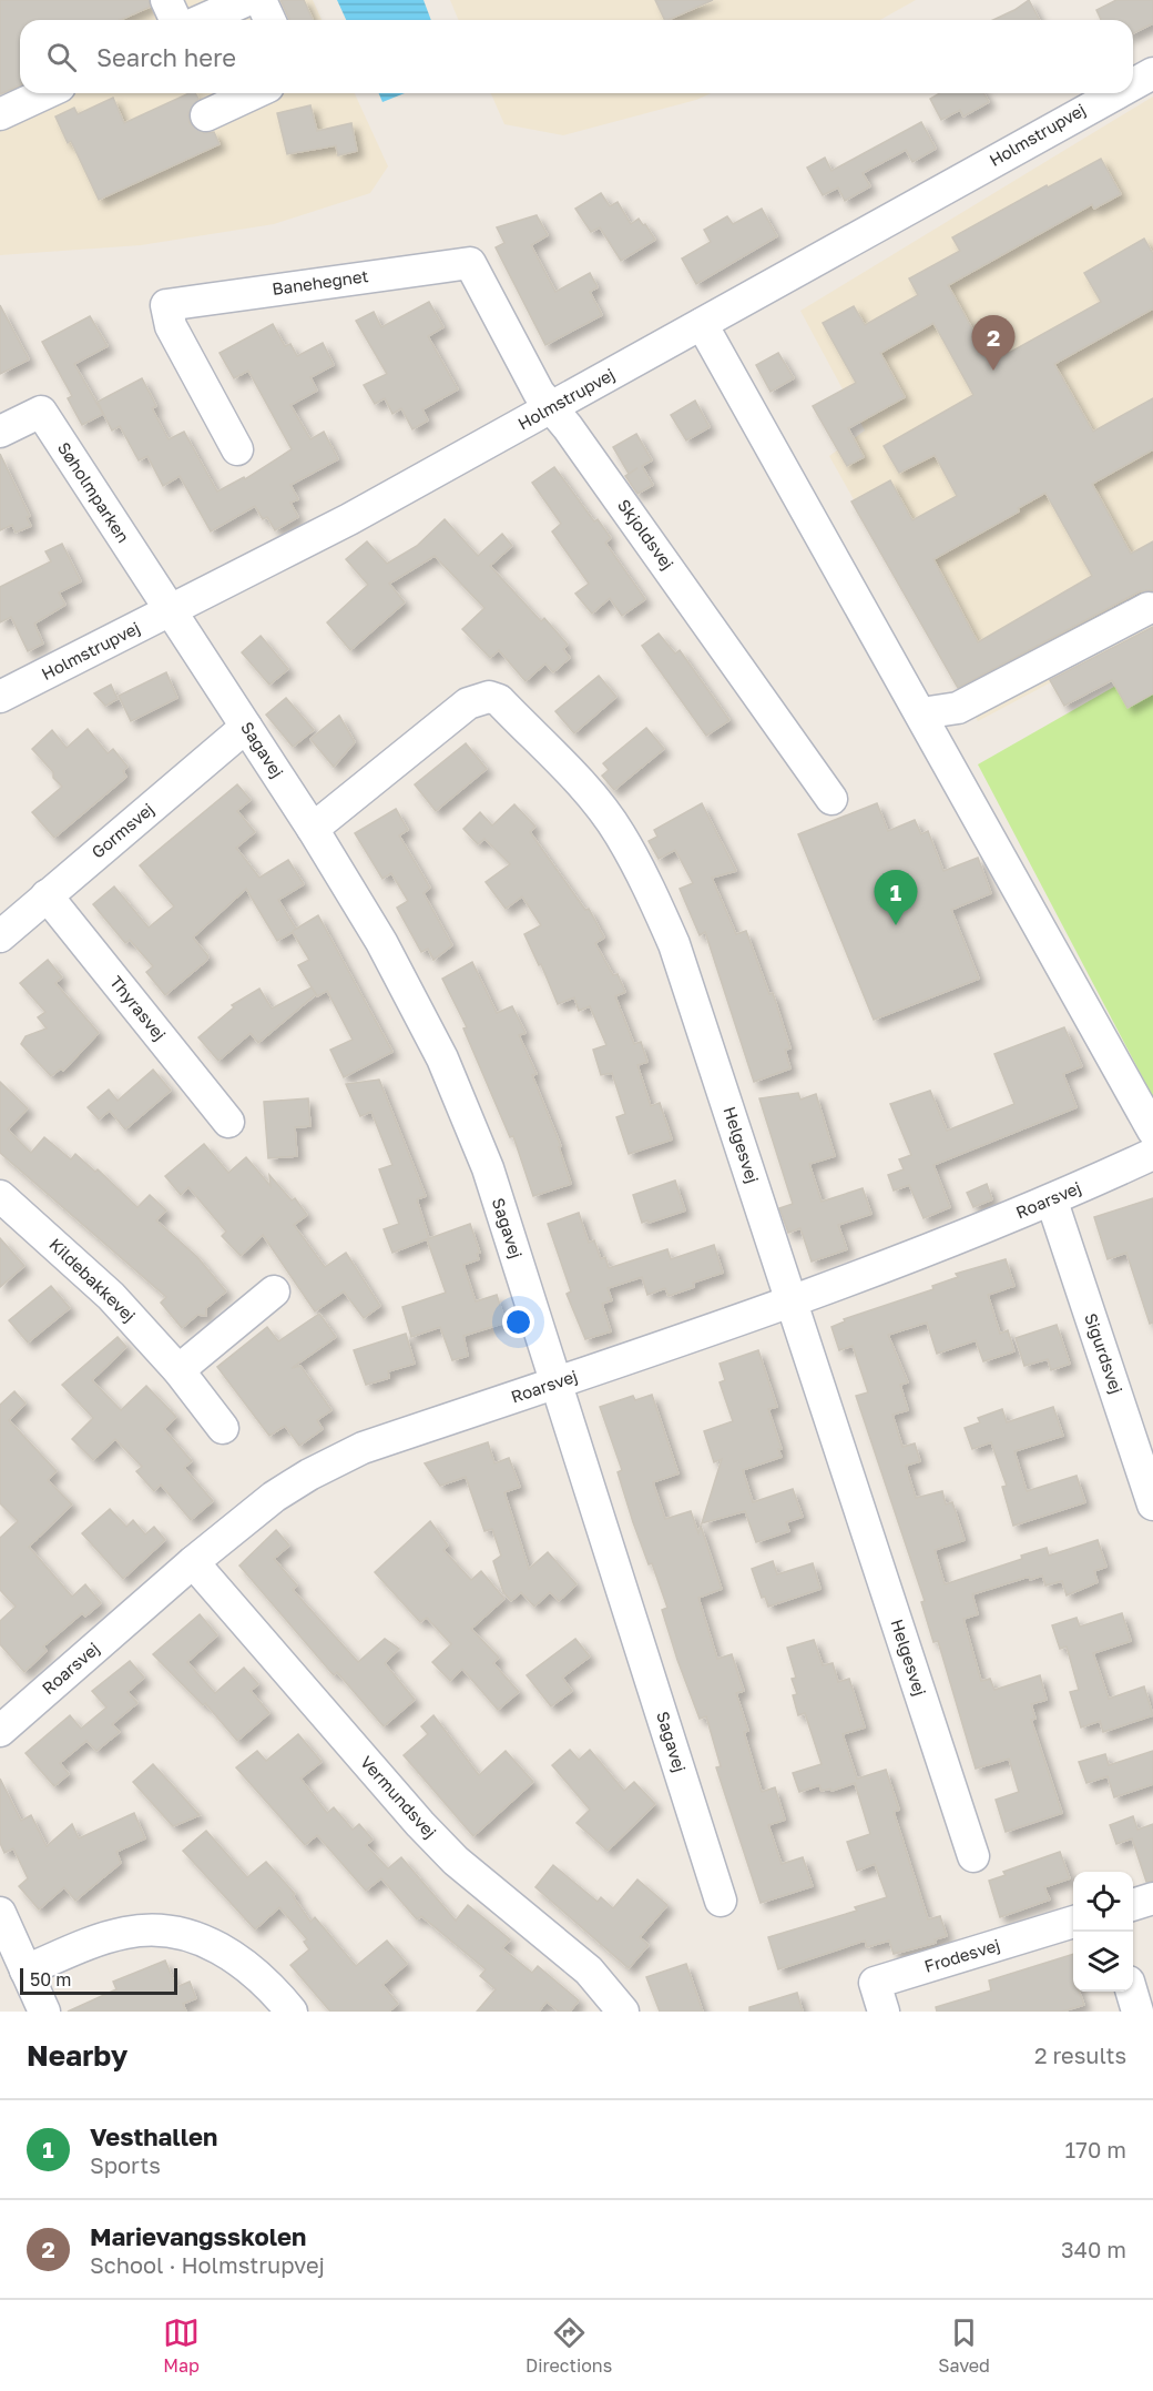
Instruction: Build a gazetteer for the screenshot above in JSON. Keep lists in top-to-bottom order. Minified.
{"streets":{"street":["Holmstrupvej","Banehegnet","Søholmparken","Skjoldsvej","Sagavej","Gormsvej","Thyrasvej","Helgesvej","Roarsvej","Kildebakkevej","Sigurdsvej","Vermundsvej","Frodesvej"]},"crossings":[["Holmstrupvej","Banehegnet"],["Holmstrupvej","Søholmparken"],["Holmstrupvej","Skjoldsvej"],["Holmstrupvej","Sagavej"],["Banehegnet","Skjoldsvej"],["Søholmparken","Sagavej"],["Sagavej","Gormsvej"],["Sagavej","Helgesvej"],["Sagavej","Roarsvej"],["Gormsvej","Thyrasvej"],["Helgesvej","Roarsvej"],["Roarsvej","Sigurdsvej"],["Roarsvej","Vermundsvej"]],"scale_bar":"50 m","page":{"search":"Search here","pins":["2","1"],"scale":"50 m","heading":["Nearby","2 results"],"list":[{"mark":"1","name":"Vesthallen","note":"Sports","value":"170 m"},{"mark":"2","name":"Marievangsskolen","note":"School · Holmstrupvej","value":"340 m"}],"nav":["Map","Directions","Saved"]}}
